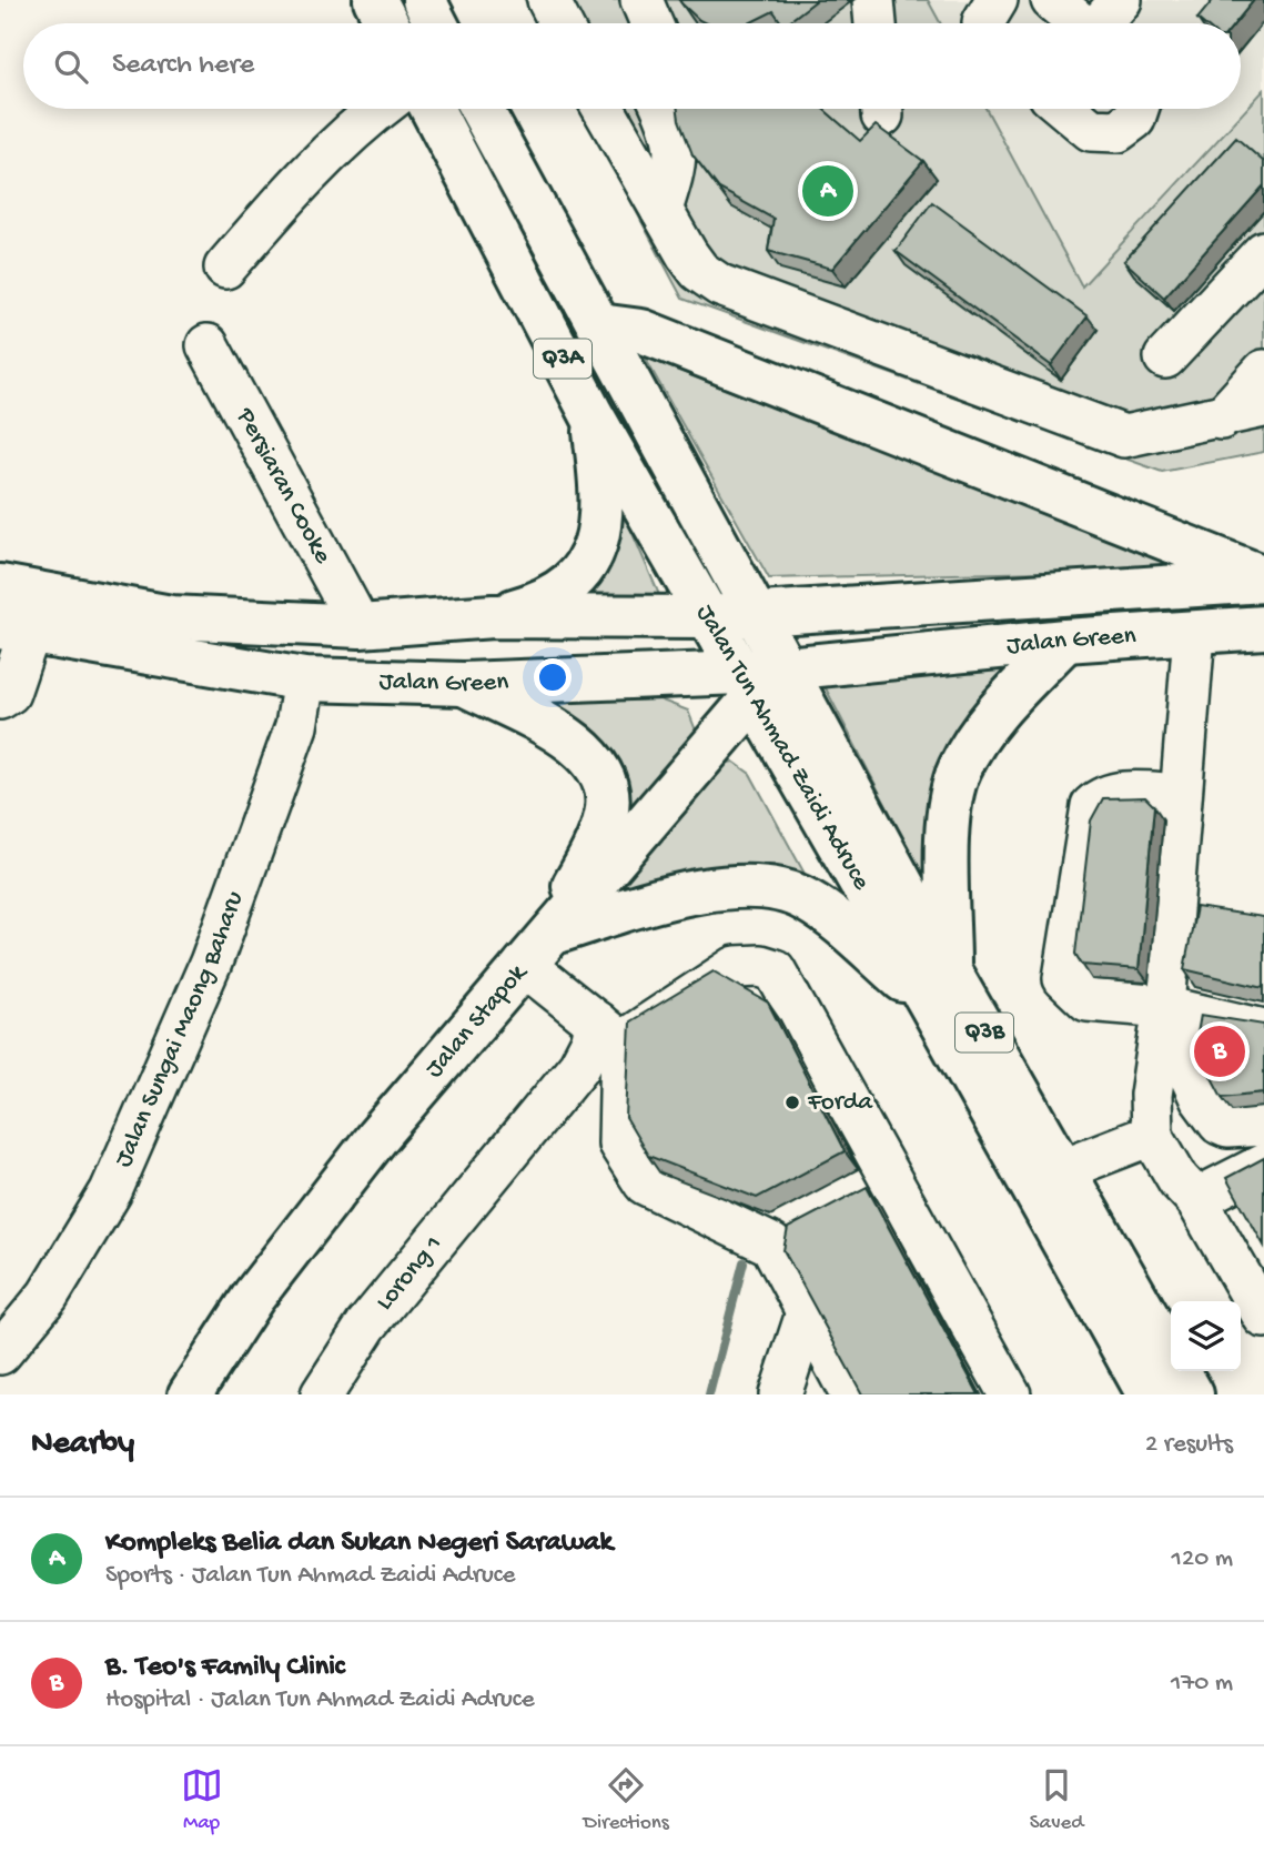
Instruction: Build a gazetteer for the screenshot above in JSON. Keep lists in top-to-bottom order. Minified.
{"streets":{"main road":["Q3A","Jalan Green","Jalan Tun Ahmad Zaidi Adruce","Jalan Stapok","Q3B"],"street":["Persiaran Cooke","Jalan Sungai Maong Baharu","Lorong 1"]},"crossings":[["Persiaran Cooke","Jalan Green"],["Jalan Green","Jalan Tun Ahmad Zaidi Adruce"],["Jalan Green","Jalan Stapok"],["Jalan Green","Jalan Sungai Maong Baharu"],["Jalan Tun Ahmad Zaidi Adruce","Jalan Stapok"]],"places":["Forda"],"page":{"search":"Search here","pins":["A","B"],"heading":["Nearby","2 results"],"list":[{"mark":"A","name":"Kompleks Belia dan Sukan Negeri Sarawak","note":"Sports · Jalan Tun Ahmad Zaidi Adruce","value":"120 m"},{"mark":"B","name":"B. Teo's Family Clinic","note":"Hospital · Jalan Tun Ahmad Zaidi Adruce","value":"170 m"}],"nav":["Map","Directions","Saved"]}}
